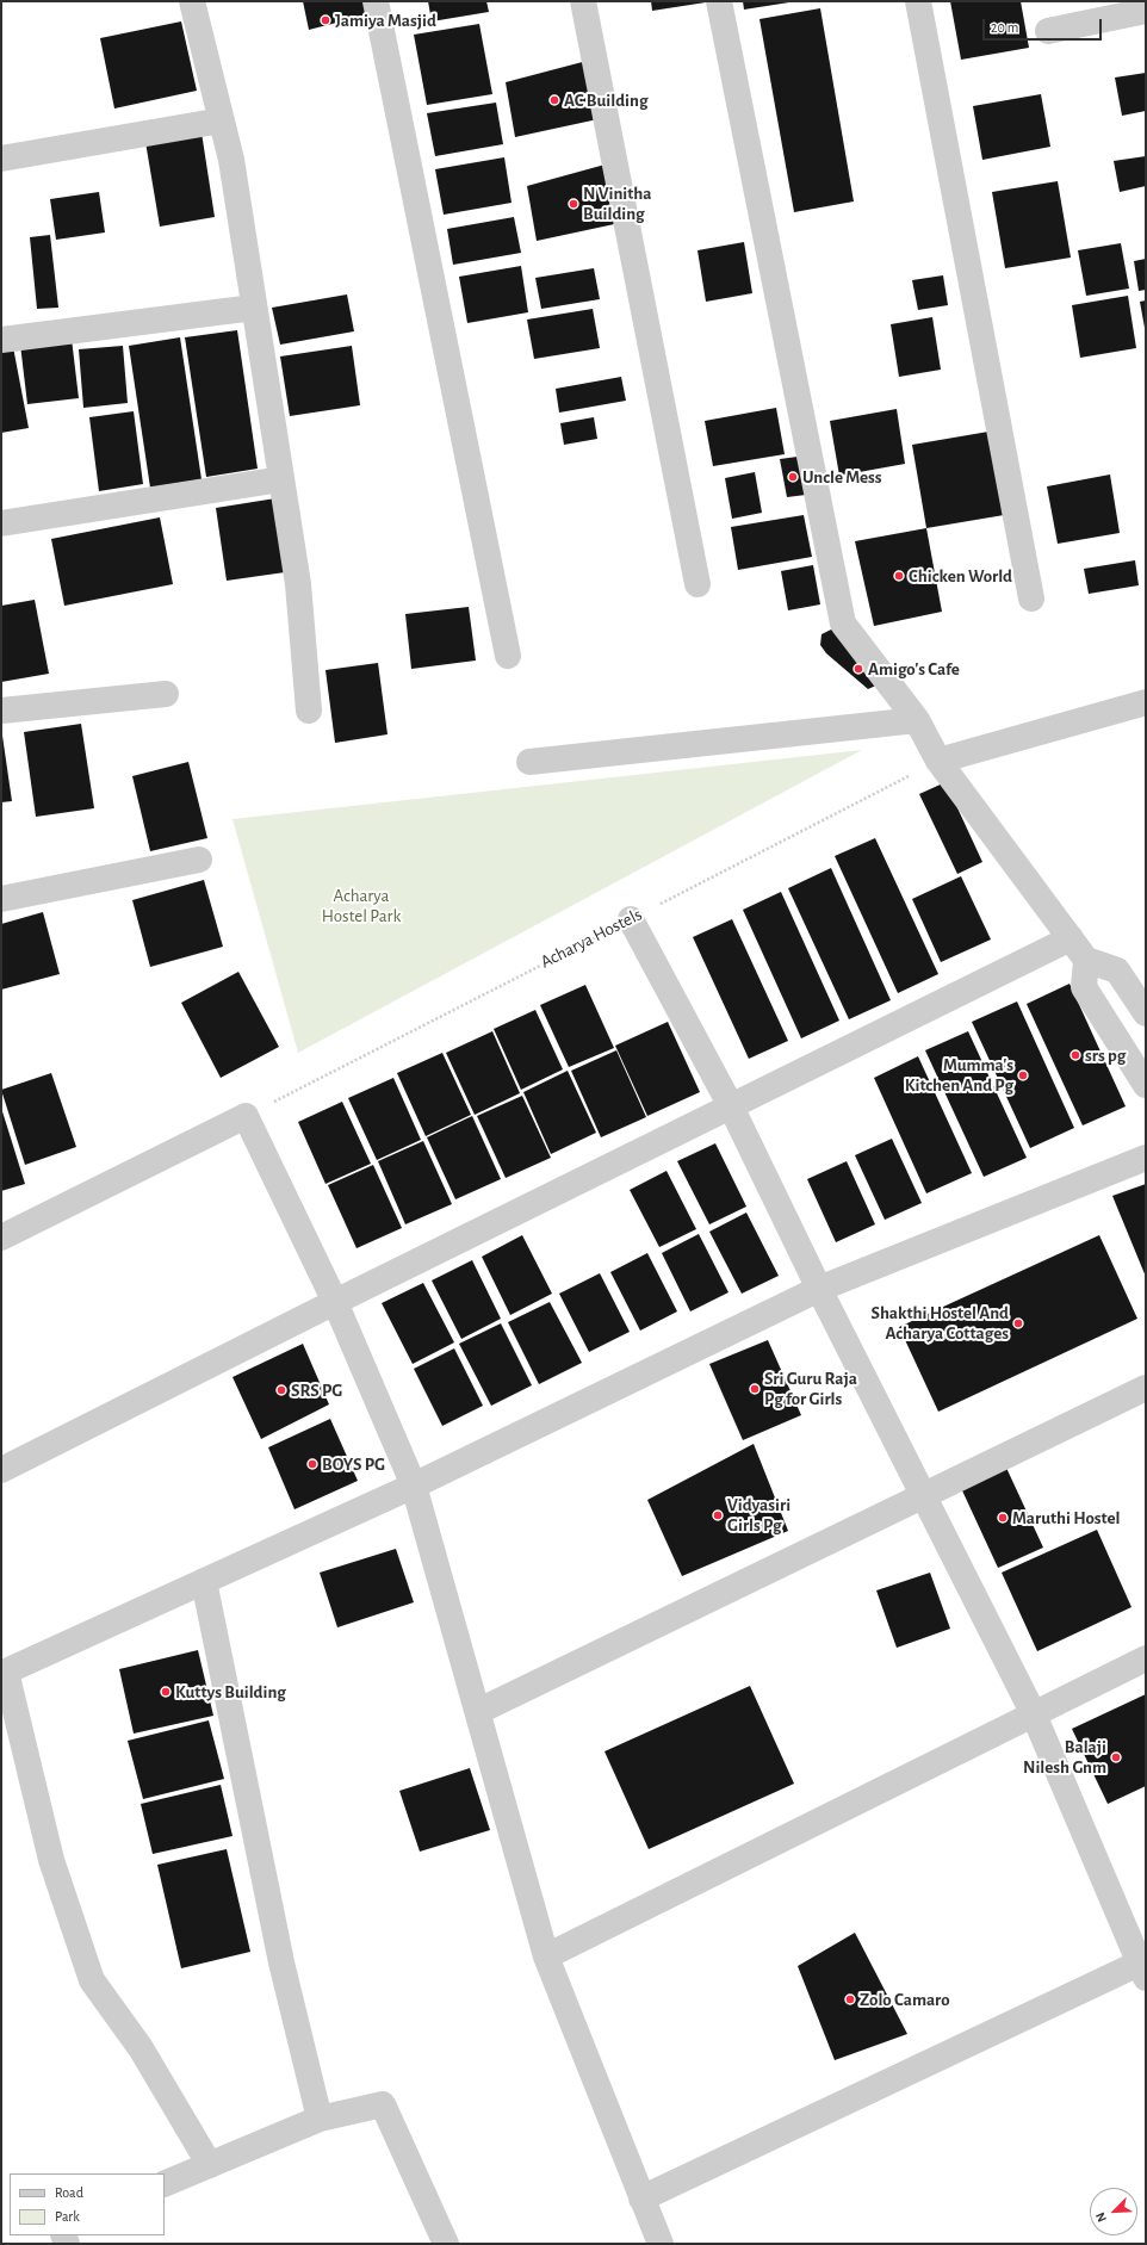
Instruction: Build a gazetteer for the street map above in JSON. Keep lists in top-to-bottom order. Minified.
{"streets":{"path":["Acharya Hostels"]},"parks":["Acharya Hostel Park"],"places":["Jamiya Masjid","AC Building","N Vinitha Building","Uncle Mess","Chicken World","Amigo's Cafe","srs pg","Mumma's Kitchen And Pg","Shakthi Hostel And Acharya Cottages","Sri Guru Raja Pg for Girls","SRS PG","BOYS PG","Vidyasiri Girls Pg","Maruthi Hostel","Kuttys Building","Balaji Nilesh Gnm","Zolo Camaro"],"legend":["Road","Park"],"scale_bar":"20 m","north":"bottom left"}
